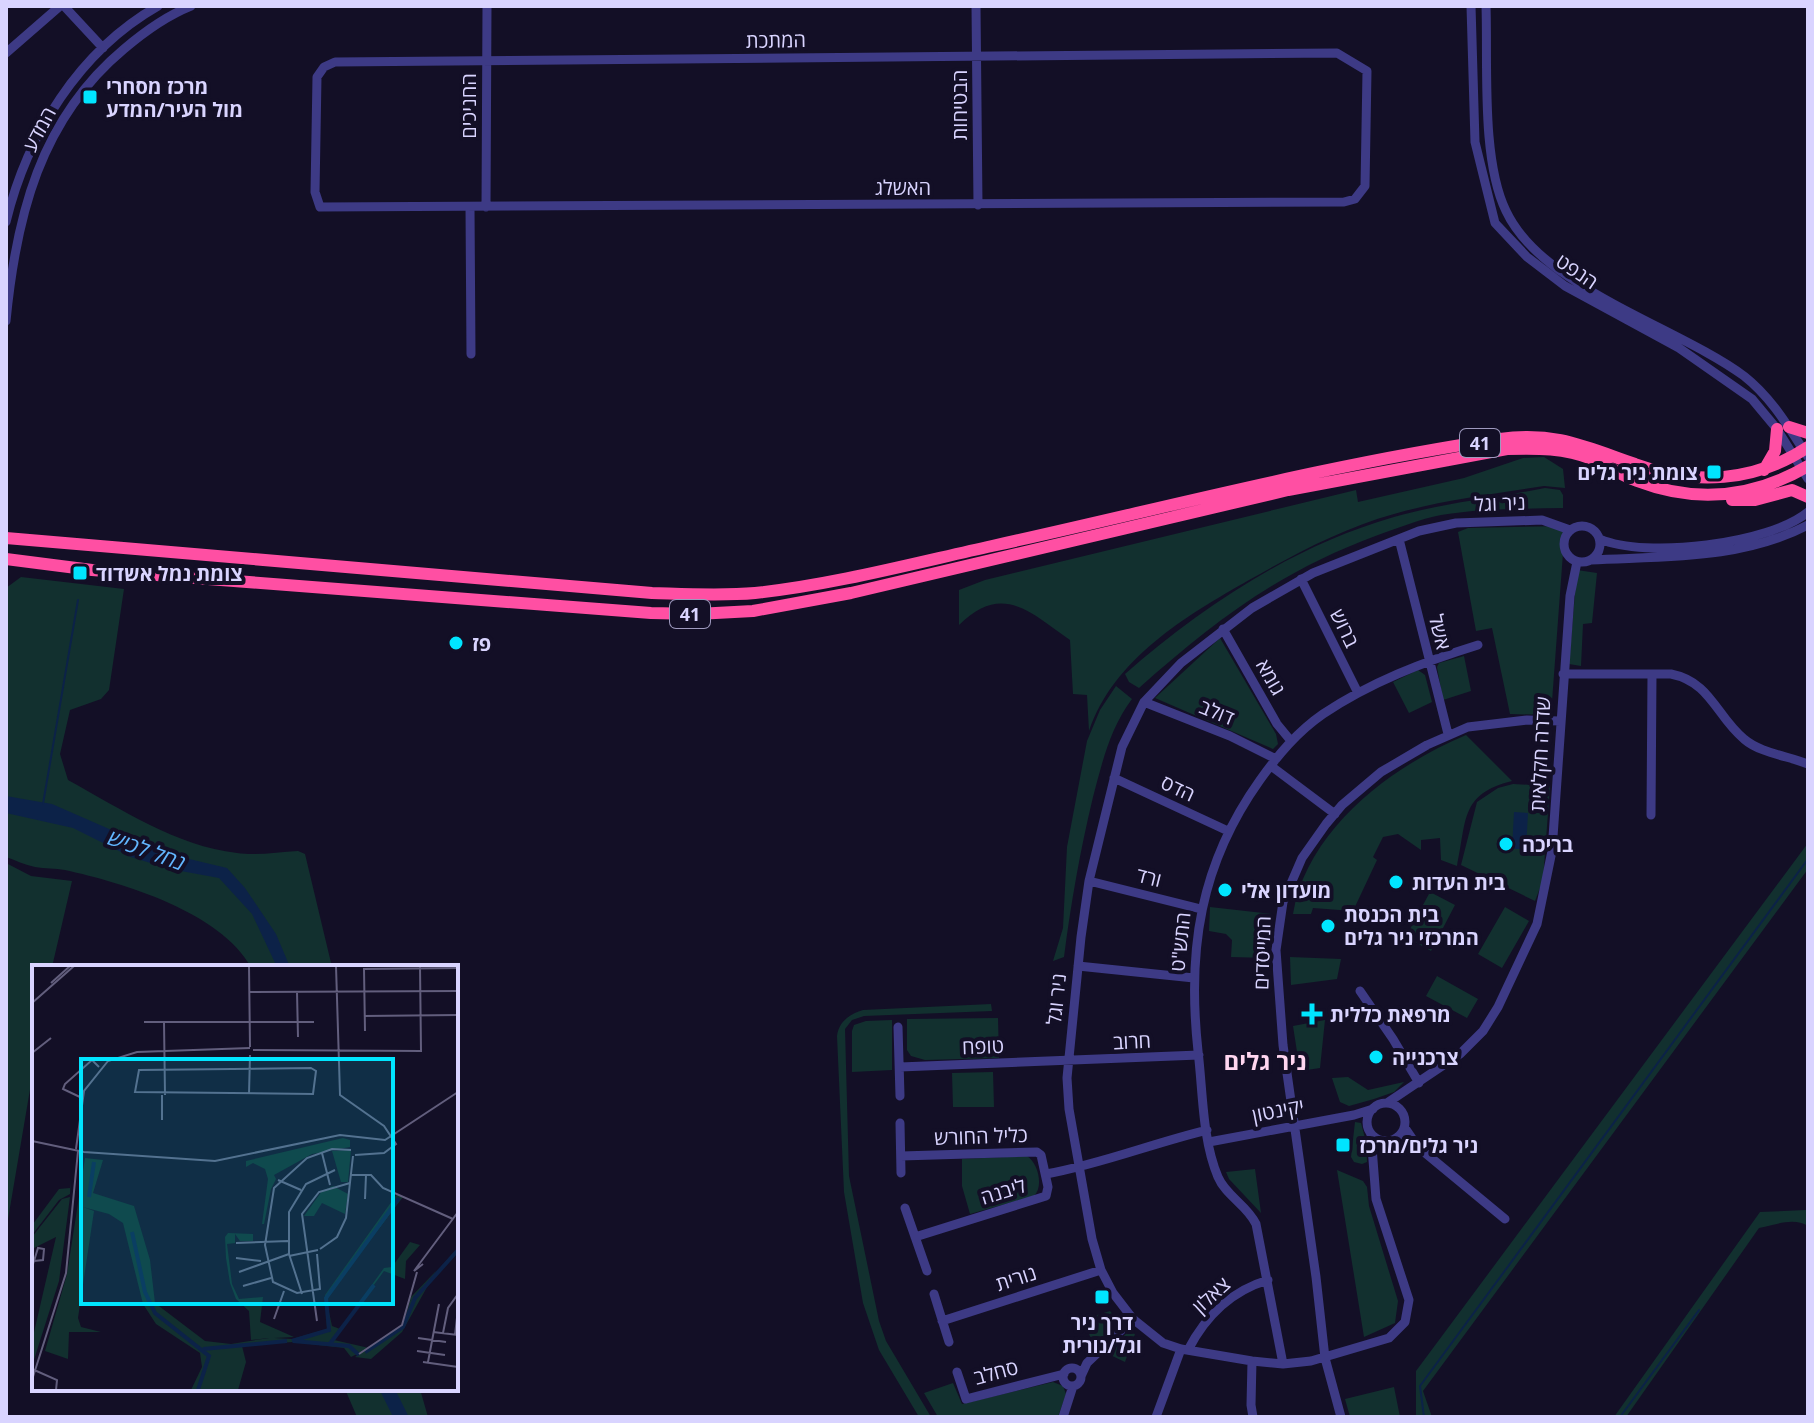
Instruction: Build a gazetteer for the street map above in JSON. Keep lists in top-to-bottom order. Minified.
{"streets":{"highway":["41"],"street":["המתכת","הבטיחות","החניכים","המדע","האשלג","הנפט","ניר וגל","ברוש","אשל","גומא","דולב","שדרה חקלאית","הדס","ורד","התש\"ט","המייסדים","חרוב","טופח","יקינטון","כליל החורש","ליבנה","נורית","צאלון","סחלב"]},"crossings":[["המתכת","הבטיחות"],["המתכת","החניכים"],["המתכת","האשלג"],["הבטיחות","האשלג"],["החניכים","האשלג"],["הנפט","41"],["ניר וגל","ברוש"],["ניר וגל","אשל"],["ניר וגל","גומא"],["ניר וגל","דולב"],["ניר וגל","שדרה חקלאית"],["ניר וגל","הדס"],["ניר וגל","ורד"],["ניר וגל","התש\"ט"],["ניר וגל","המייסדים"],["ניר וגל","חרוב"],["ניר וגל","טופח"],["ניר וגל","יקינטון"],["ניר וגל","ליבנה"],["ניר וגל","נורית"],["ניר וגל","צאלון"],["ברוש","התש\"ט"],["אשל","התש\"ט"],["אשל","המייסדים"],["גומא","התש\"ט"],["דולב","התש\"ט"],["דולב","המייסדים"],["שדרה חקלאית","המייסדים"],["שדרה חקלאית","יקינטון"],["הדס","התש\"ט"],["ורד","התש\"ט"],["התש\"ט","חרוב"],["התש\"ט","יקינטון"],["התש\"ט","צאלון"],["המייסדים","יקינטון"],["חרוב","טופח"],["כליל החורש","ליבנה"]],"districts":["ניר גלים"],"water":["נחל לכיש"],"places":{"transit":["מרכז מסחרי מול העיר/המדע","צומת ניר גלים","צומת נמל אשדוד","ניר גלים/מרכז","דרך ניר וגל/נורית"],"other":["פז","בריכה","בית העדות","מועדון אלי","בית הכנסת המרכזי ניר גלים","צרכנייה"],"health":["מרפאת כללית"]}}
